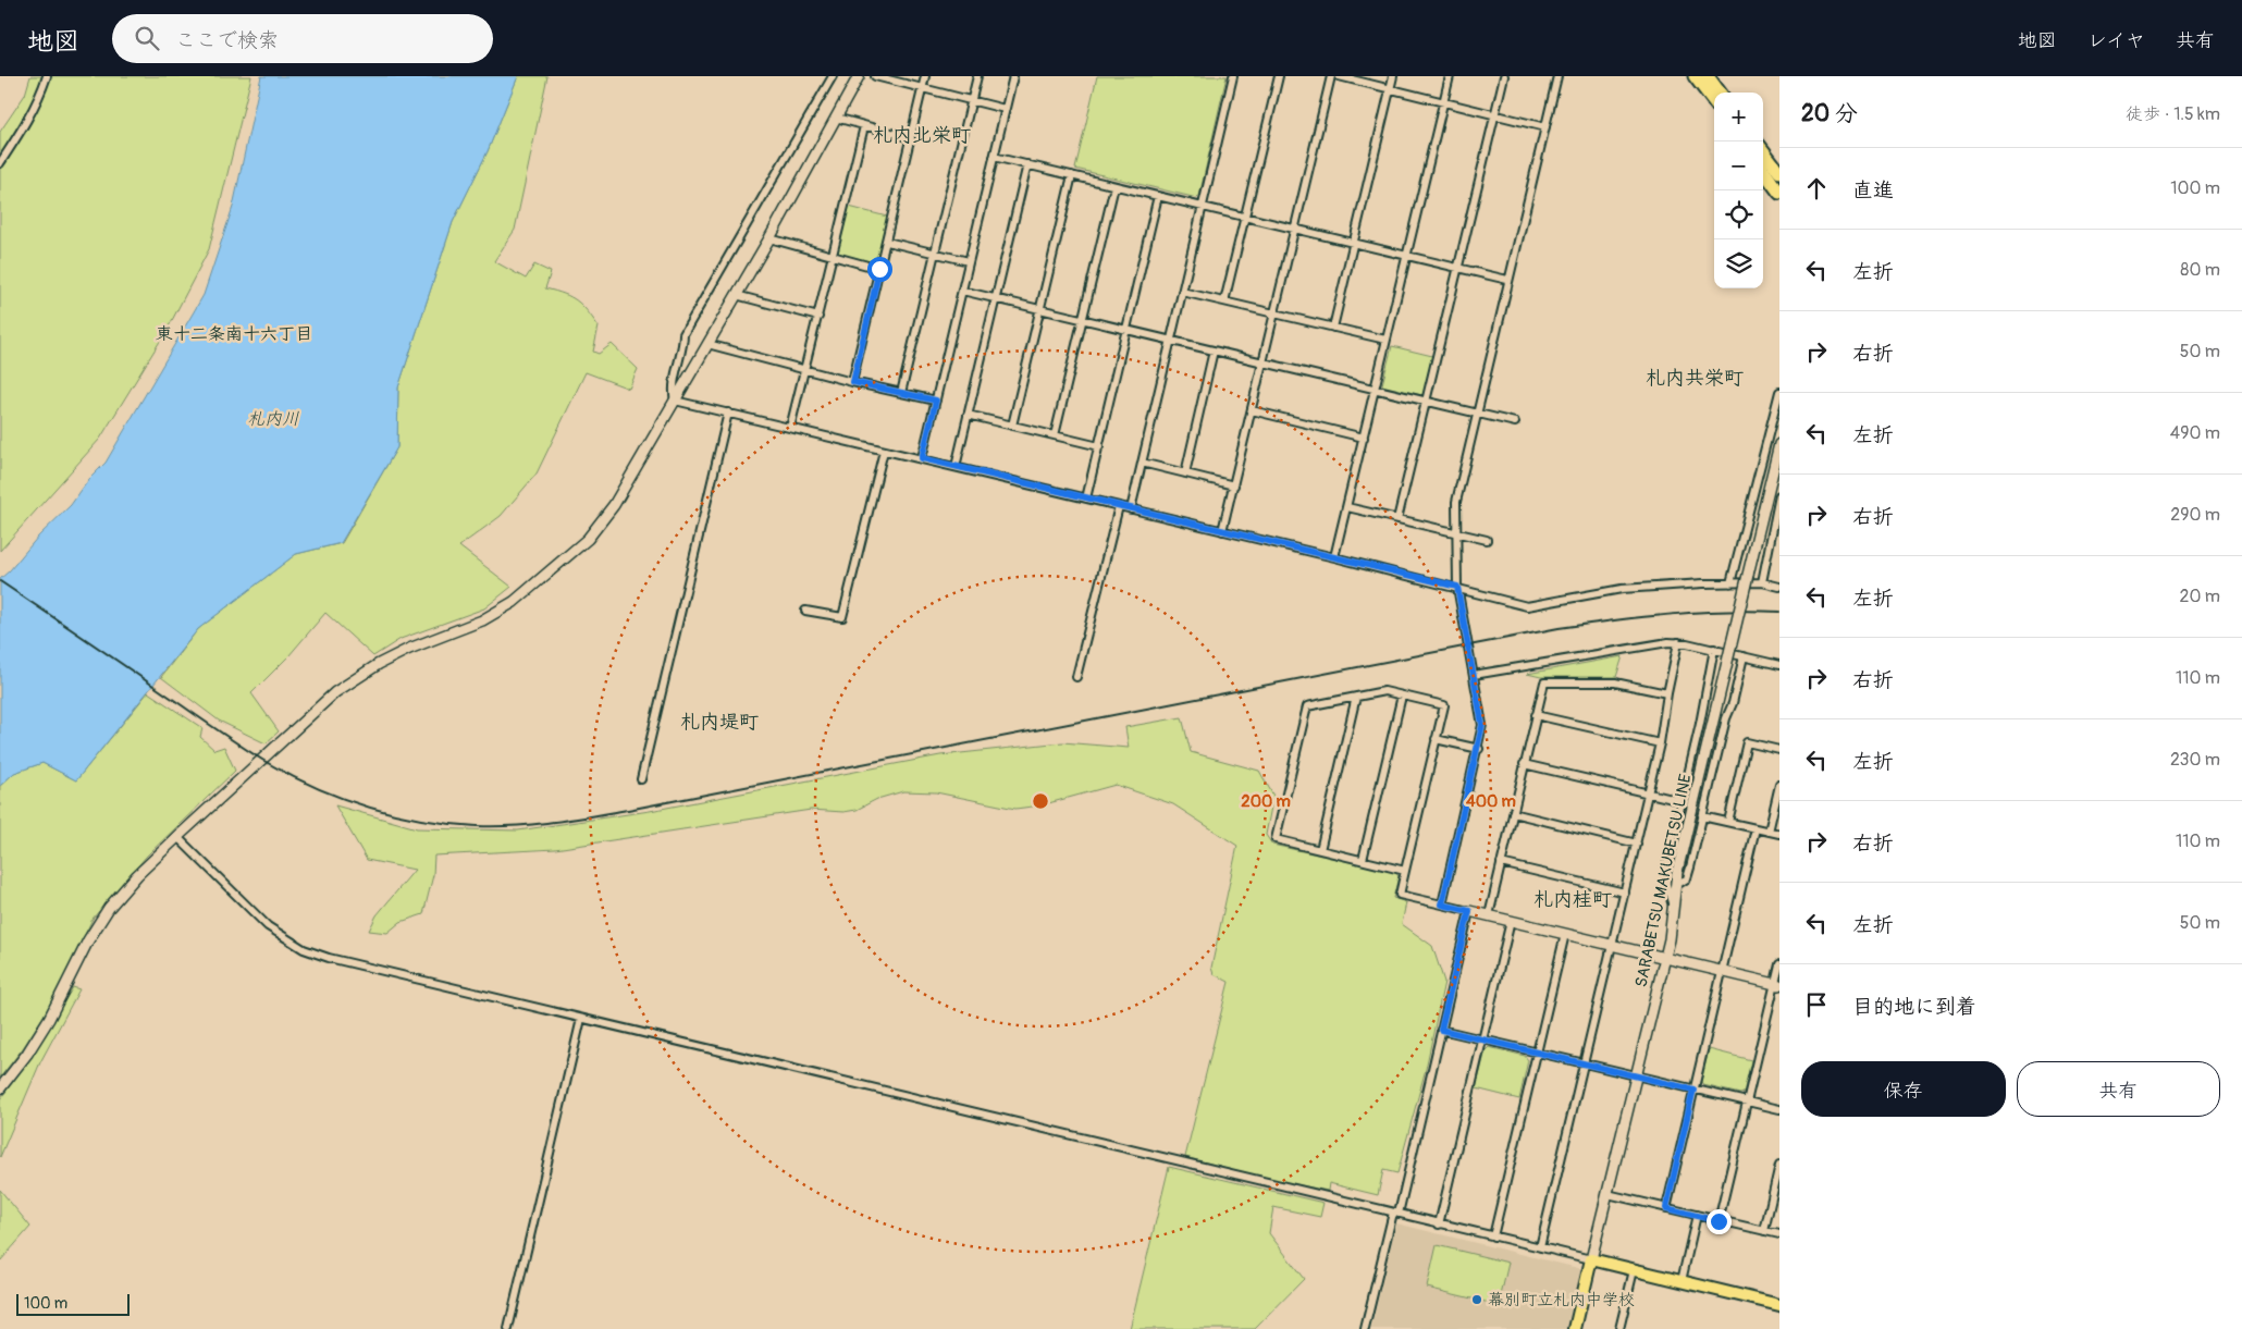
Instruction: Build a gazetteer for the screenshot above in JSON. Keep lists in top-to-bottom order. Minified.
{"streets":{"street":["SARABETSU MAKUBETSU LINE"]},"districts":["札内北栄町","東十二条南十六丁目","札内共栄町","札内堤町","札内桂町"],"water":["札内川"],"places":["幕別町立札内中学校"],"scale_bar":"100 m","page":{"header":"地図","search":"ここで検索","nav":["地図","レイヤ","共有"],"heading":["20 分","徒歩 · 1.5 km"],"map_buttons":["+","−"],"list":[["直進","100 m"],["左折","80 m"],["右折","50 m"],["左折","490 m"],["右折","290 m"],["左折","20 m"],["右折","110 m"],["左折","230 m"],["右折","110 m"],["左折","50 m"],"目的地に到着"],"buttons":["保存","共有"],"scale":"100 m"},"rings":["200 m","400 m"]}
